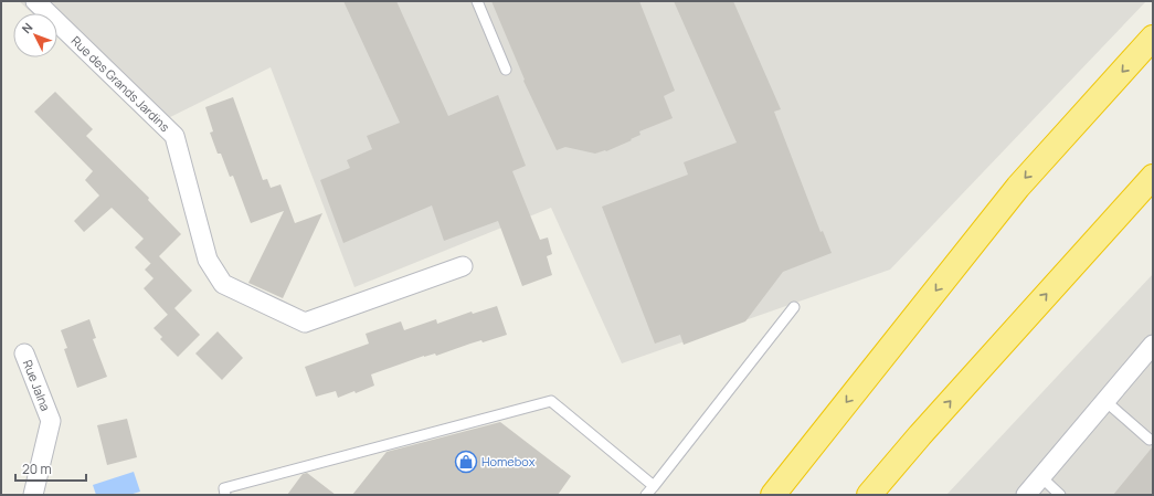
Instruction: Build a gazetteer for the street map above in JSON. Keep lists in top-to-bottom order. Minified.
{"streets":{"street":["Rue des Grands Jardins","Rue Jalna"]},"places":{"shop":["Homebox"]},"scale_bar":"20 m","north":"top left"}
